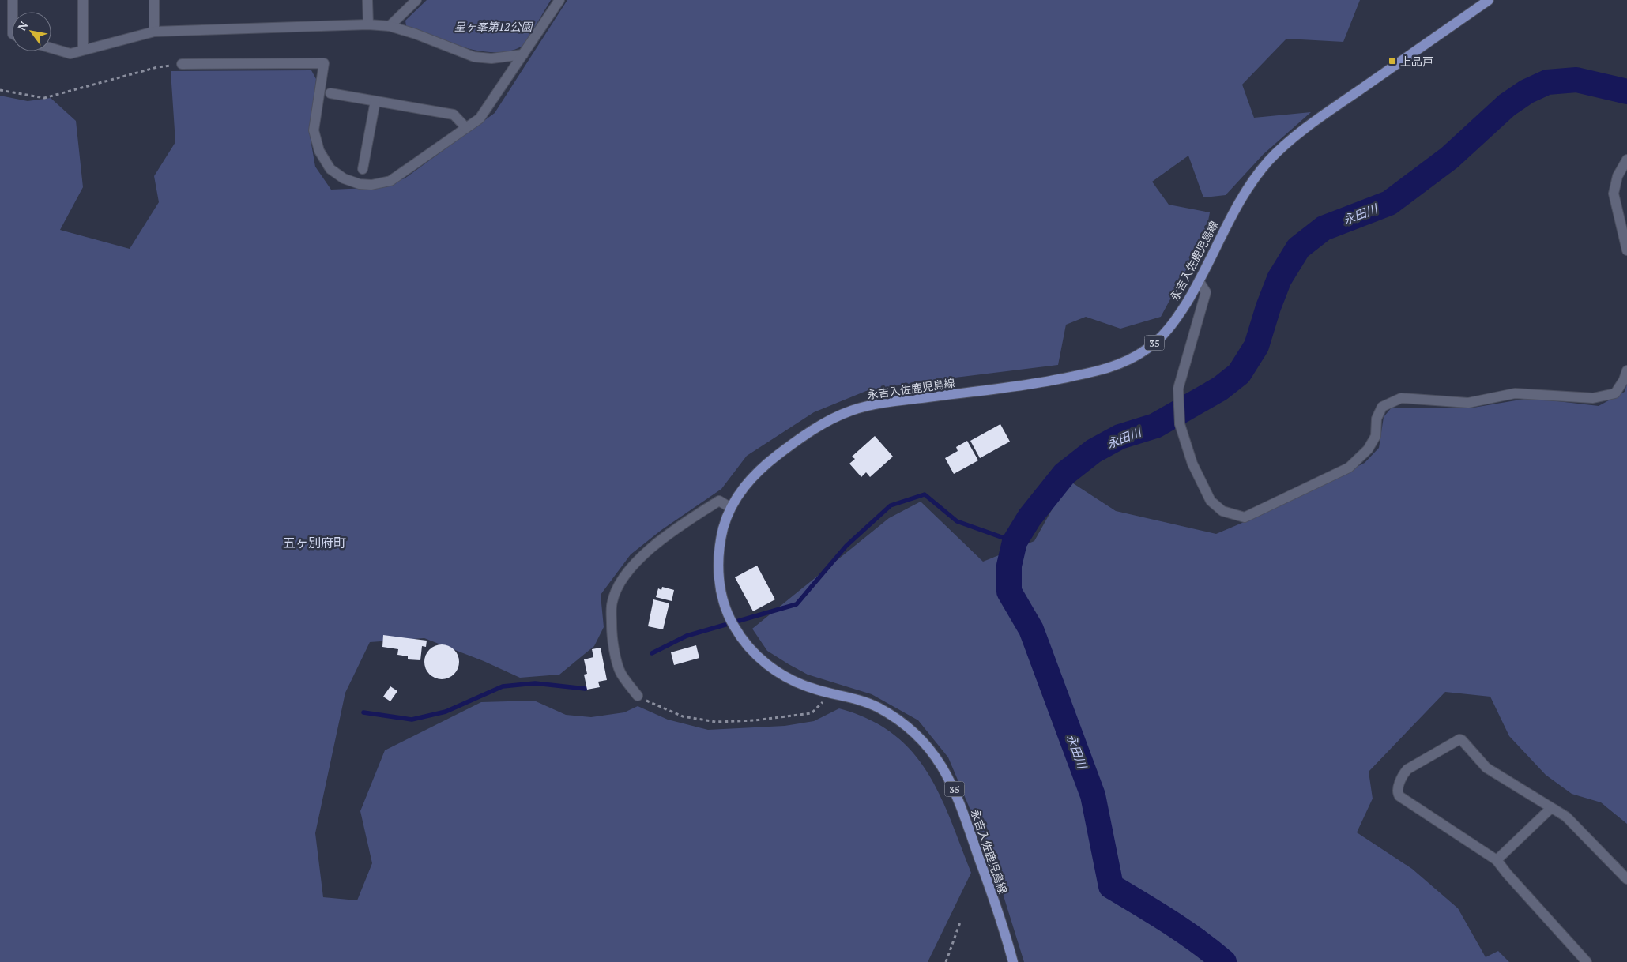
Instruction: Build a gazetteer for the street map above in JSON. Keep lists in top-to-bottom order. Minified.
{"streets":{"main road":["永吉入佐鹿児島線","35"]},"districts":["五ヶ別府町"],"water":["永田川"],"parks":["星ヶ峯第12公園"],"places":{"transit":["上品戸"]},"north":"top left"}
